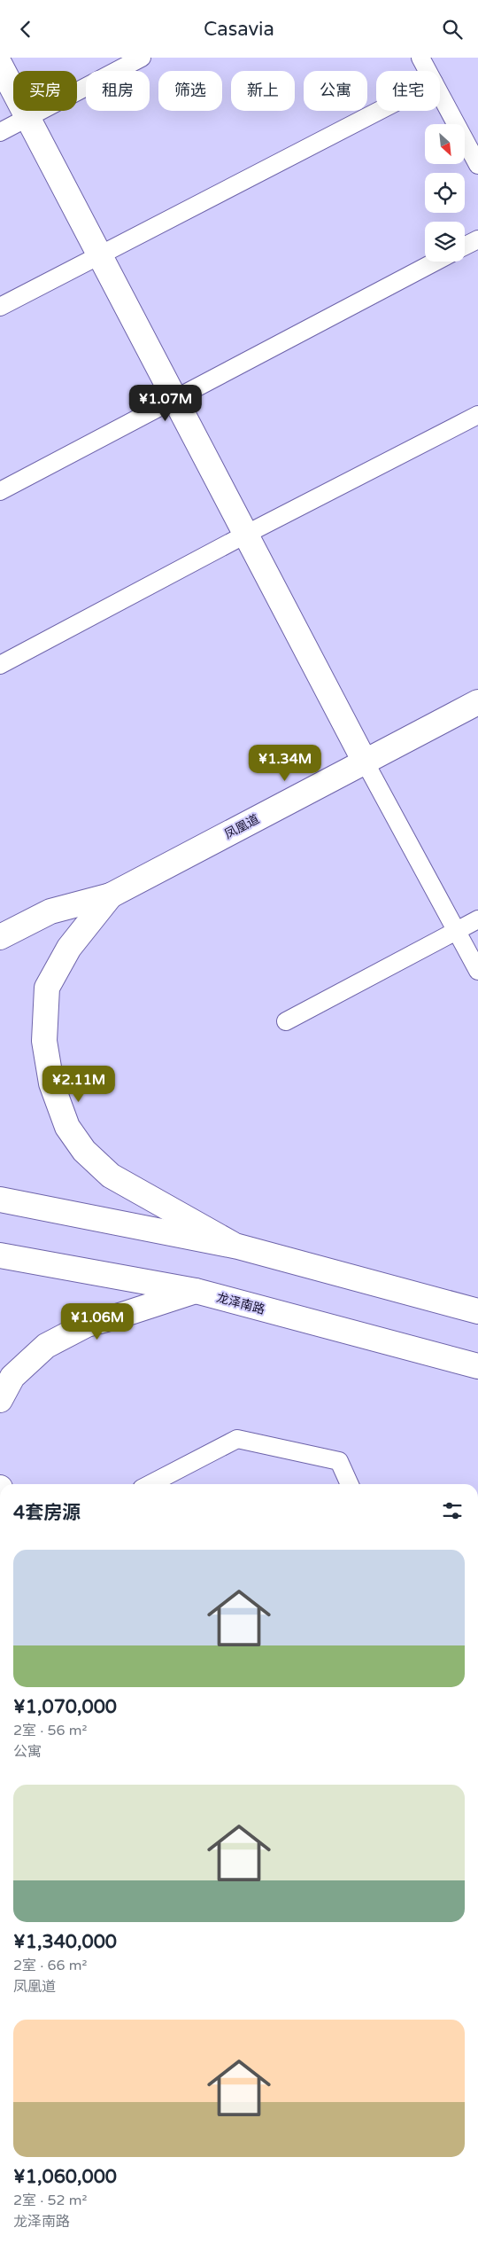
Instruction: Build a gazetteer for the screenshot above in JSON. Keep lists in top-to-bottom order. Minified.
{"streets":{"street":["凤凰道","龙泽南路"]},"north":"bottom right","page":{"header":"Casavia","chip":["买房","租房","筛选","新上","公寓","住宅"],"price":["¥1.07M","¥1.34M","¥2.11M","¥1.06M"],"heading":"4套房源","list":[{"name":"¥1,070,000","note":"2室 · 56 m² · 公寓"},{"name":"¥1,340,000","note":"2室 · 66 m² · 凤凰道"},{"name":"¥1,060,000","note":"2室 · 52 m² · 龙泽南路"}]}}
